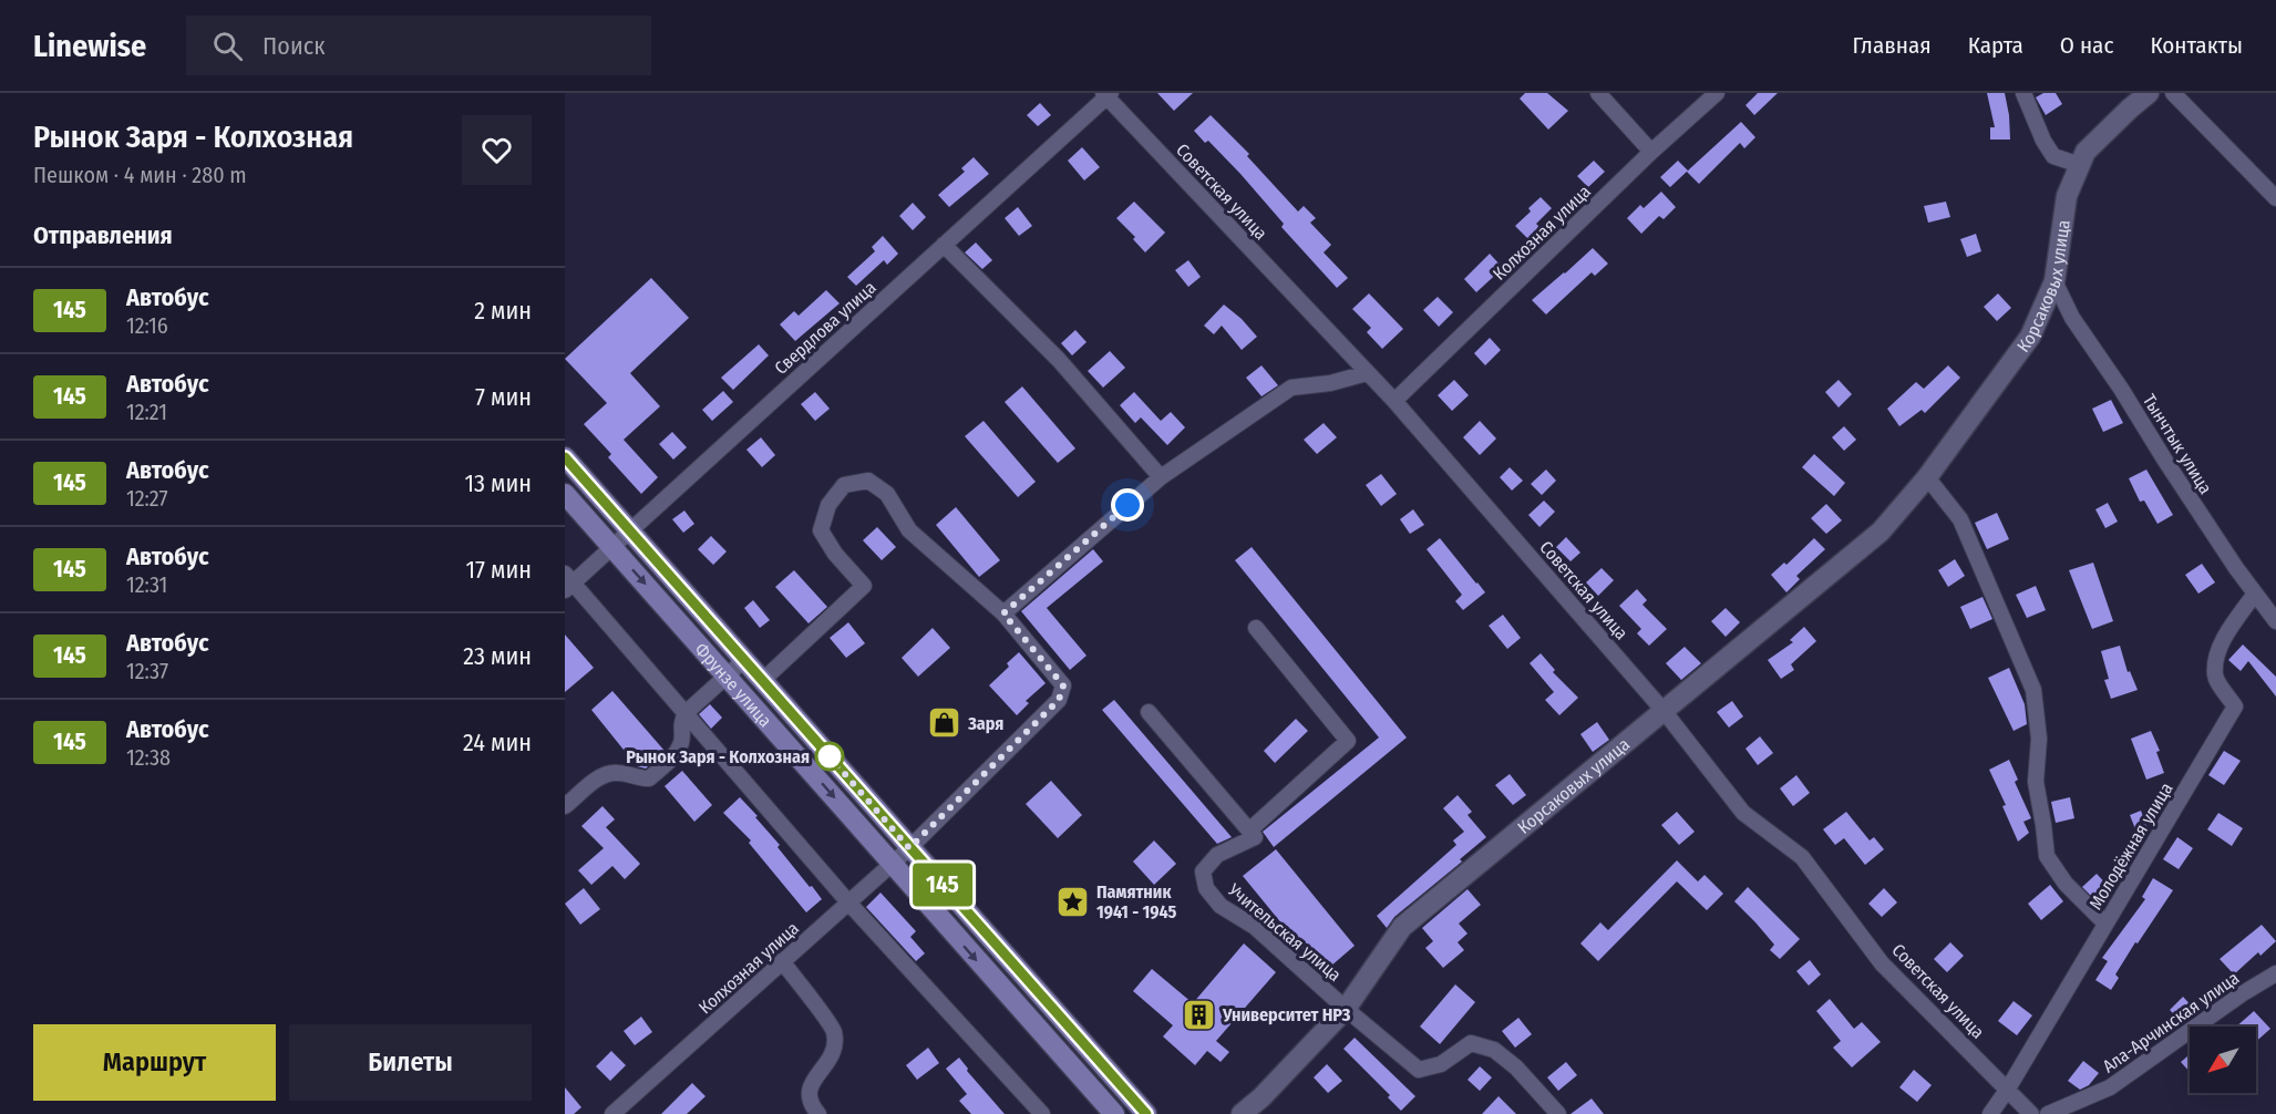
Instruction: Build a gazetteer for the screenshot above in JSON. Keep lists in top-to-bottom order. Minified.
{"streets":{"main road":["Фрунзе улица"],"street":["Советская улица","Колхозная улица","Корсаковых улица","Свердлова улица","Тынчтык улица","Молодёжная улица","Учительская улица","Ала-Арчинская улица"]},"crossings":[["Советская улица","Колхозная улица"],["Советская улица","Корсаковых улица"],["Советская улица","Свердлова улица"],["Советская улица","Молодёжная улица"],["Колхозная улица","Фрунзе улица"],["Корсаковых улица","Тынчтык улица"],["Корсаковых улица","Учительская улица"],["Свердлова улица","Фрунзе улица"],["Тынчтык улица","Молодёжная улица"]],"places":{"shop":["Заря"],"other":["Рынок Заря - Колхозная"],"place":["Памятник 1941 - 1945"],"building":["Университет НРЗ"]},"lines":["bus line 145"],"north":"bottom left","page":{"header":"Linewise","search":"Поиск","nav":["Главная","Карта","О нас","Контакты"],"heading":[["Рынок Заря - Колхозная","Пешком · 4 мин · 280 m"],"Отправления"],"on_map":"145","list":[{"mark":"145","name":"Автобус","note":"12:16","value":"2 мин"},{"mark":"145","name":"Автобус","note":"12:21","value":"7 мин"},{"mark":"145","name":"Автобус","note":"12:27","value":"13 мин"},{"mark":"145","name":"Автобус","note":"12:31","value":"17 мин"},{"mark":"145","name":"Автобус","note":"12:37","value":"23 мин"},{"mark":"145","name":"Автобус","note":"12:38","value":"24 мин"}],"buttons":["Маршрут","Билеты"]}}
